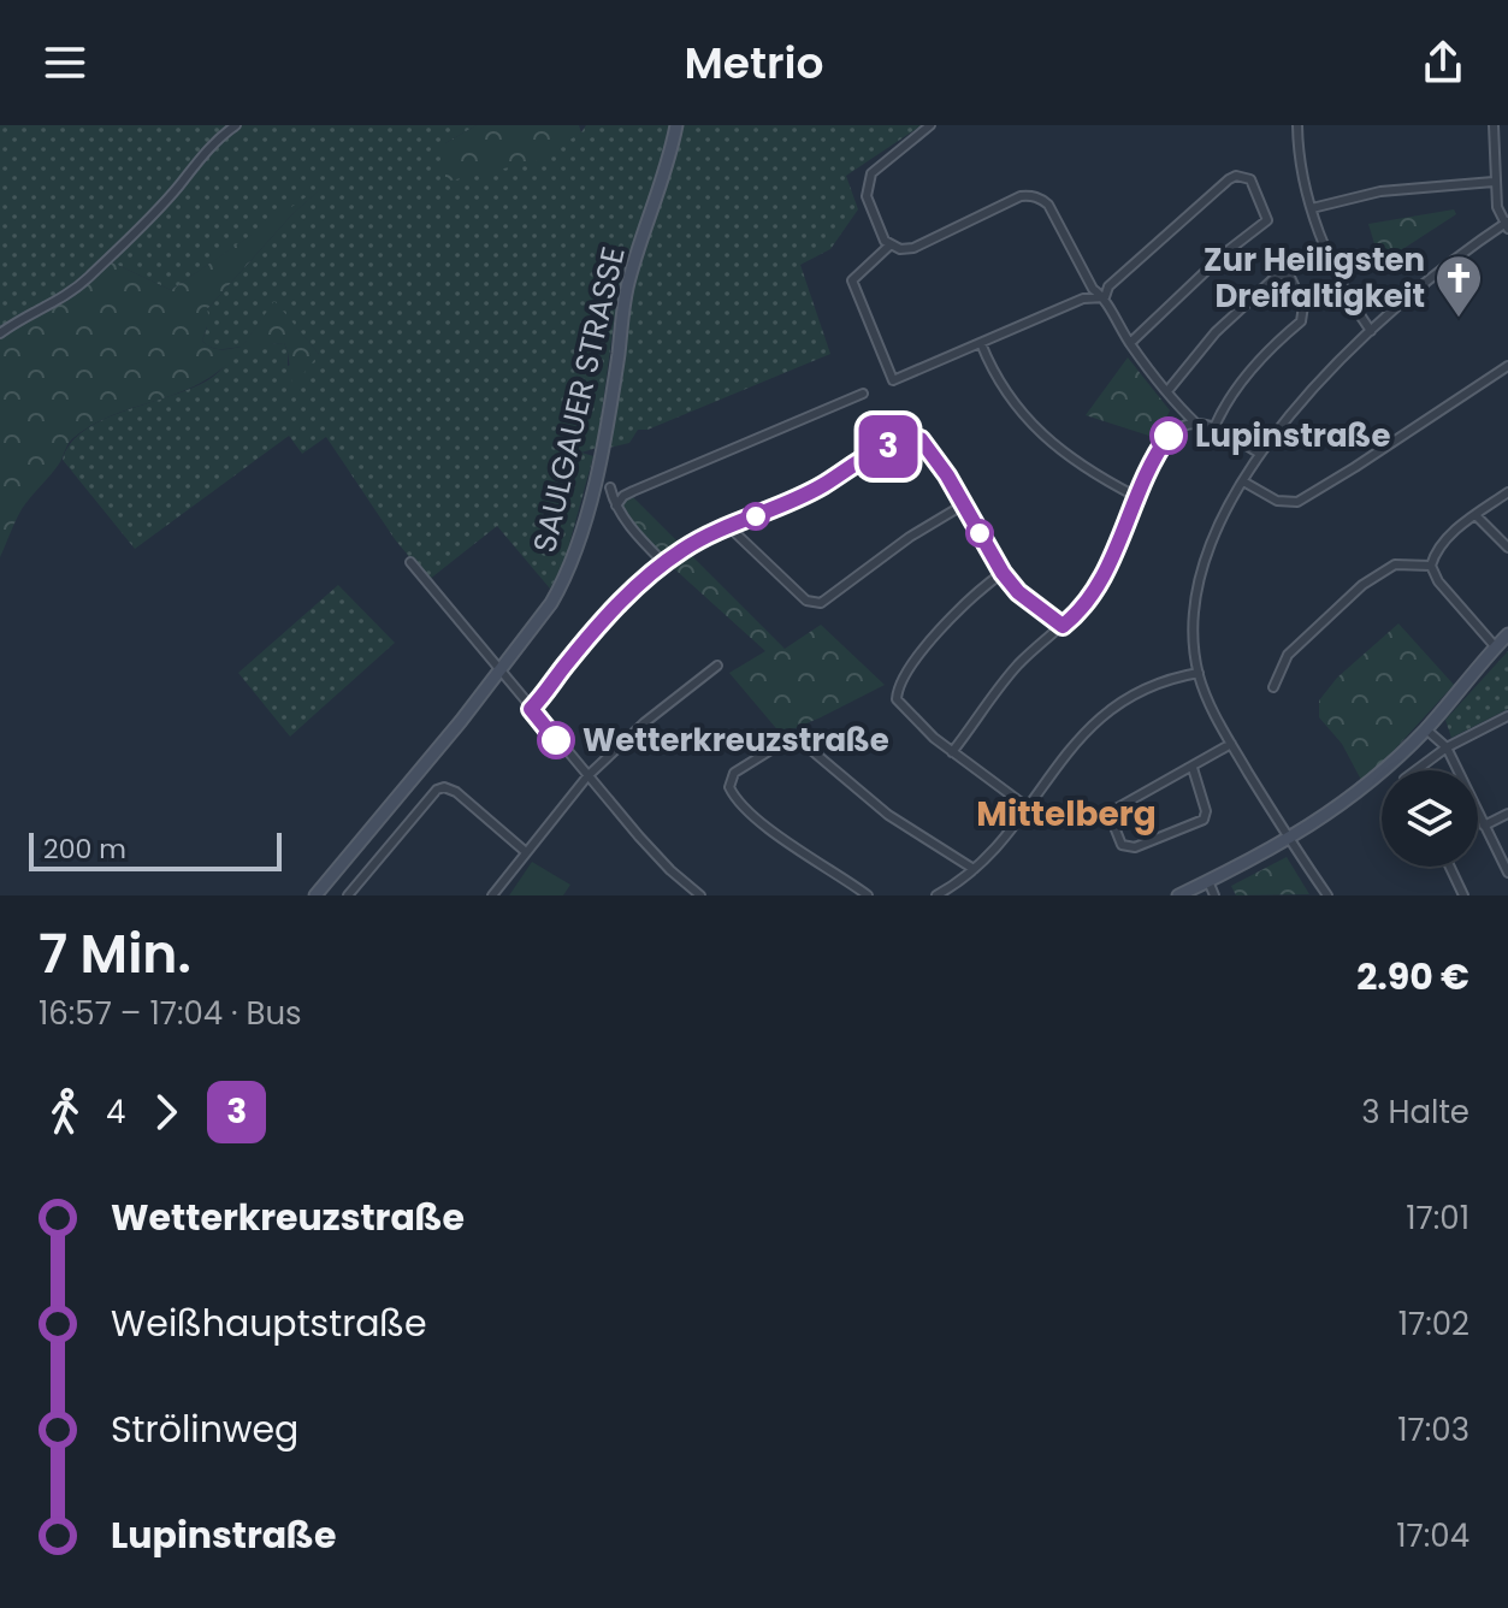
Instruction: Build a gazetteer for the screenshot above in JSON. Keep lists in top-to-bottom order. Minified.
{"streets":{"main road":["SAULGAUER STRASSE"]},"districts":["Mittelberg"],"places":{"church":["Zur Heiligsten Dreifaltigkeit"],"other":["Lupinstraße","Wetterkreuzstraße"]},"lines":["bus line 3"],"scale_bar":"200 m","page":{"header":"Metrio","on_map":"3","scale":"200 m","heading":["7 Min.","16:57 – 17:04 · Bus","2.90 €"],"legs":["4","3","3 Halte"],"list":[{"name":"Wetterkreuzstraße","value":"17:01"},{"name":"Weißhauptstraße","value":"17:02"},{"name":"Strölinweg","value":"17:03"},{"name":"Lupinstraße","value":"17:04"}]}}
